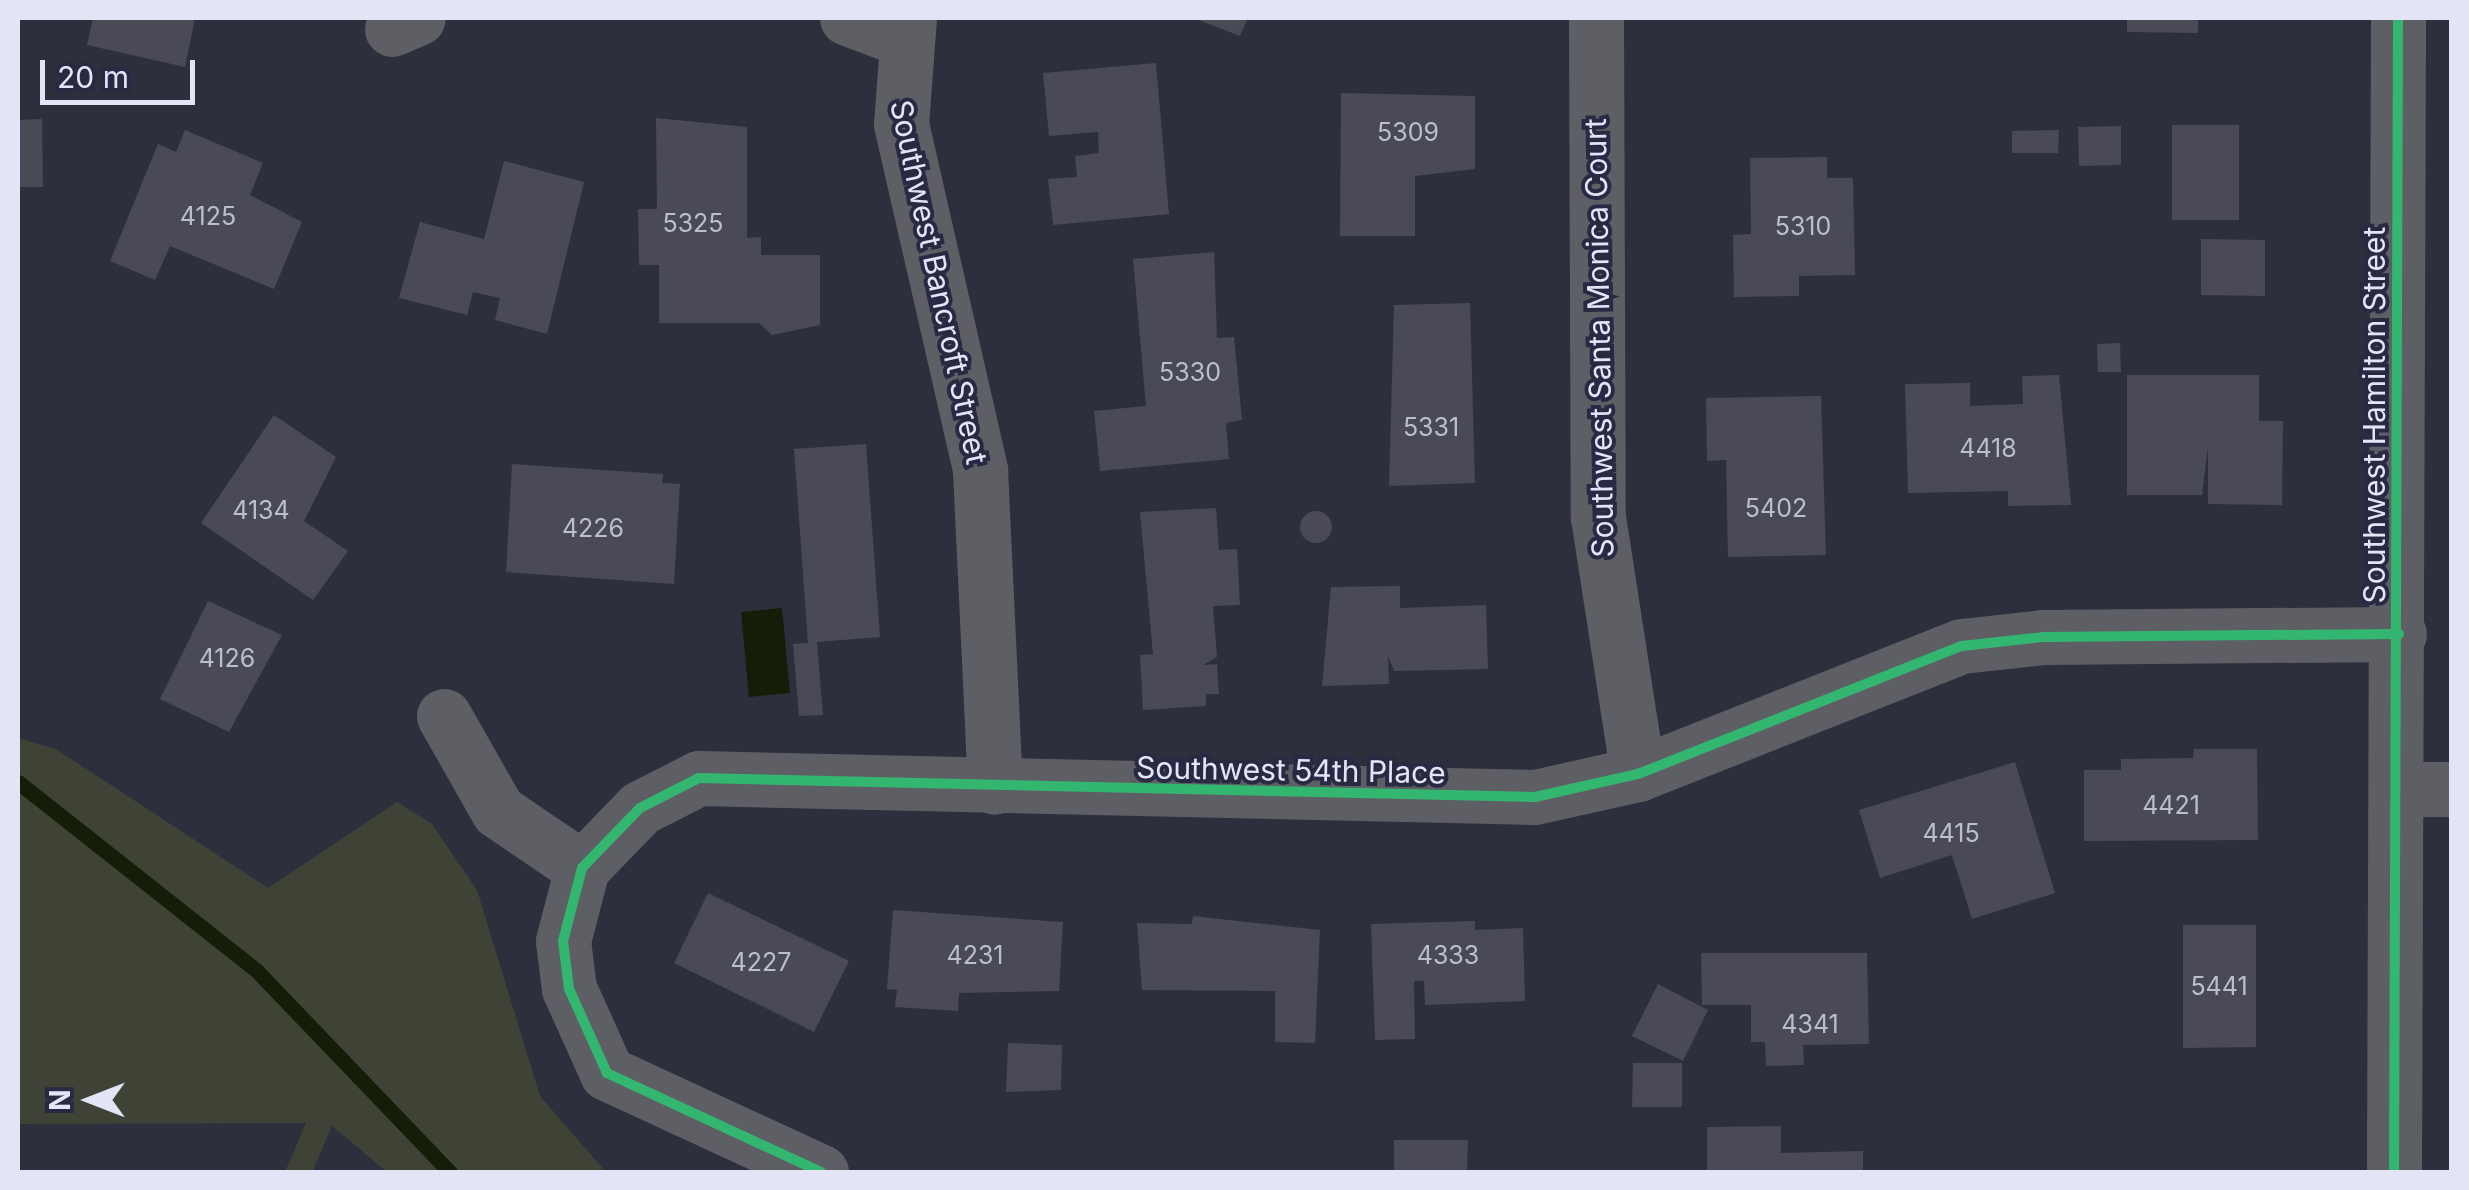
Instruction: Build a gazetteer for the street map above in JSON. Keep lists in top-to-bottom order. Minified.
{"streets":{"street":["Southwest Bancroft Street","Southwest Santa Monica Court","Southwest Hamilton Street","Southwest 54th Place"]},"crossings":[["Southwest Bancroft Street","Southwest 54th Place"],["Southwest Santa Monica Court","Southwest 54th Place"],["Southwest Hamilton Street","Southwest 54th Place"]],"house_numbers":["5309","4125","5325","5310","5330","5331","4418","5402","4134","4226","4126","4421","4415","4231","4333","4227","5441","4341"],"scale_bar":"20 m","north":"left"}
